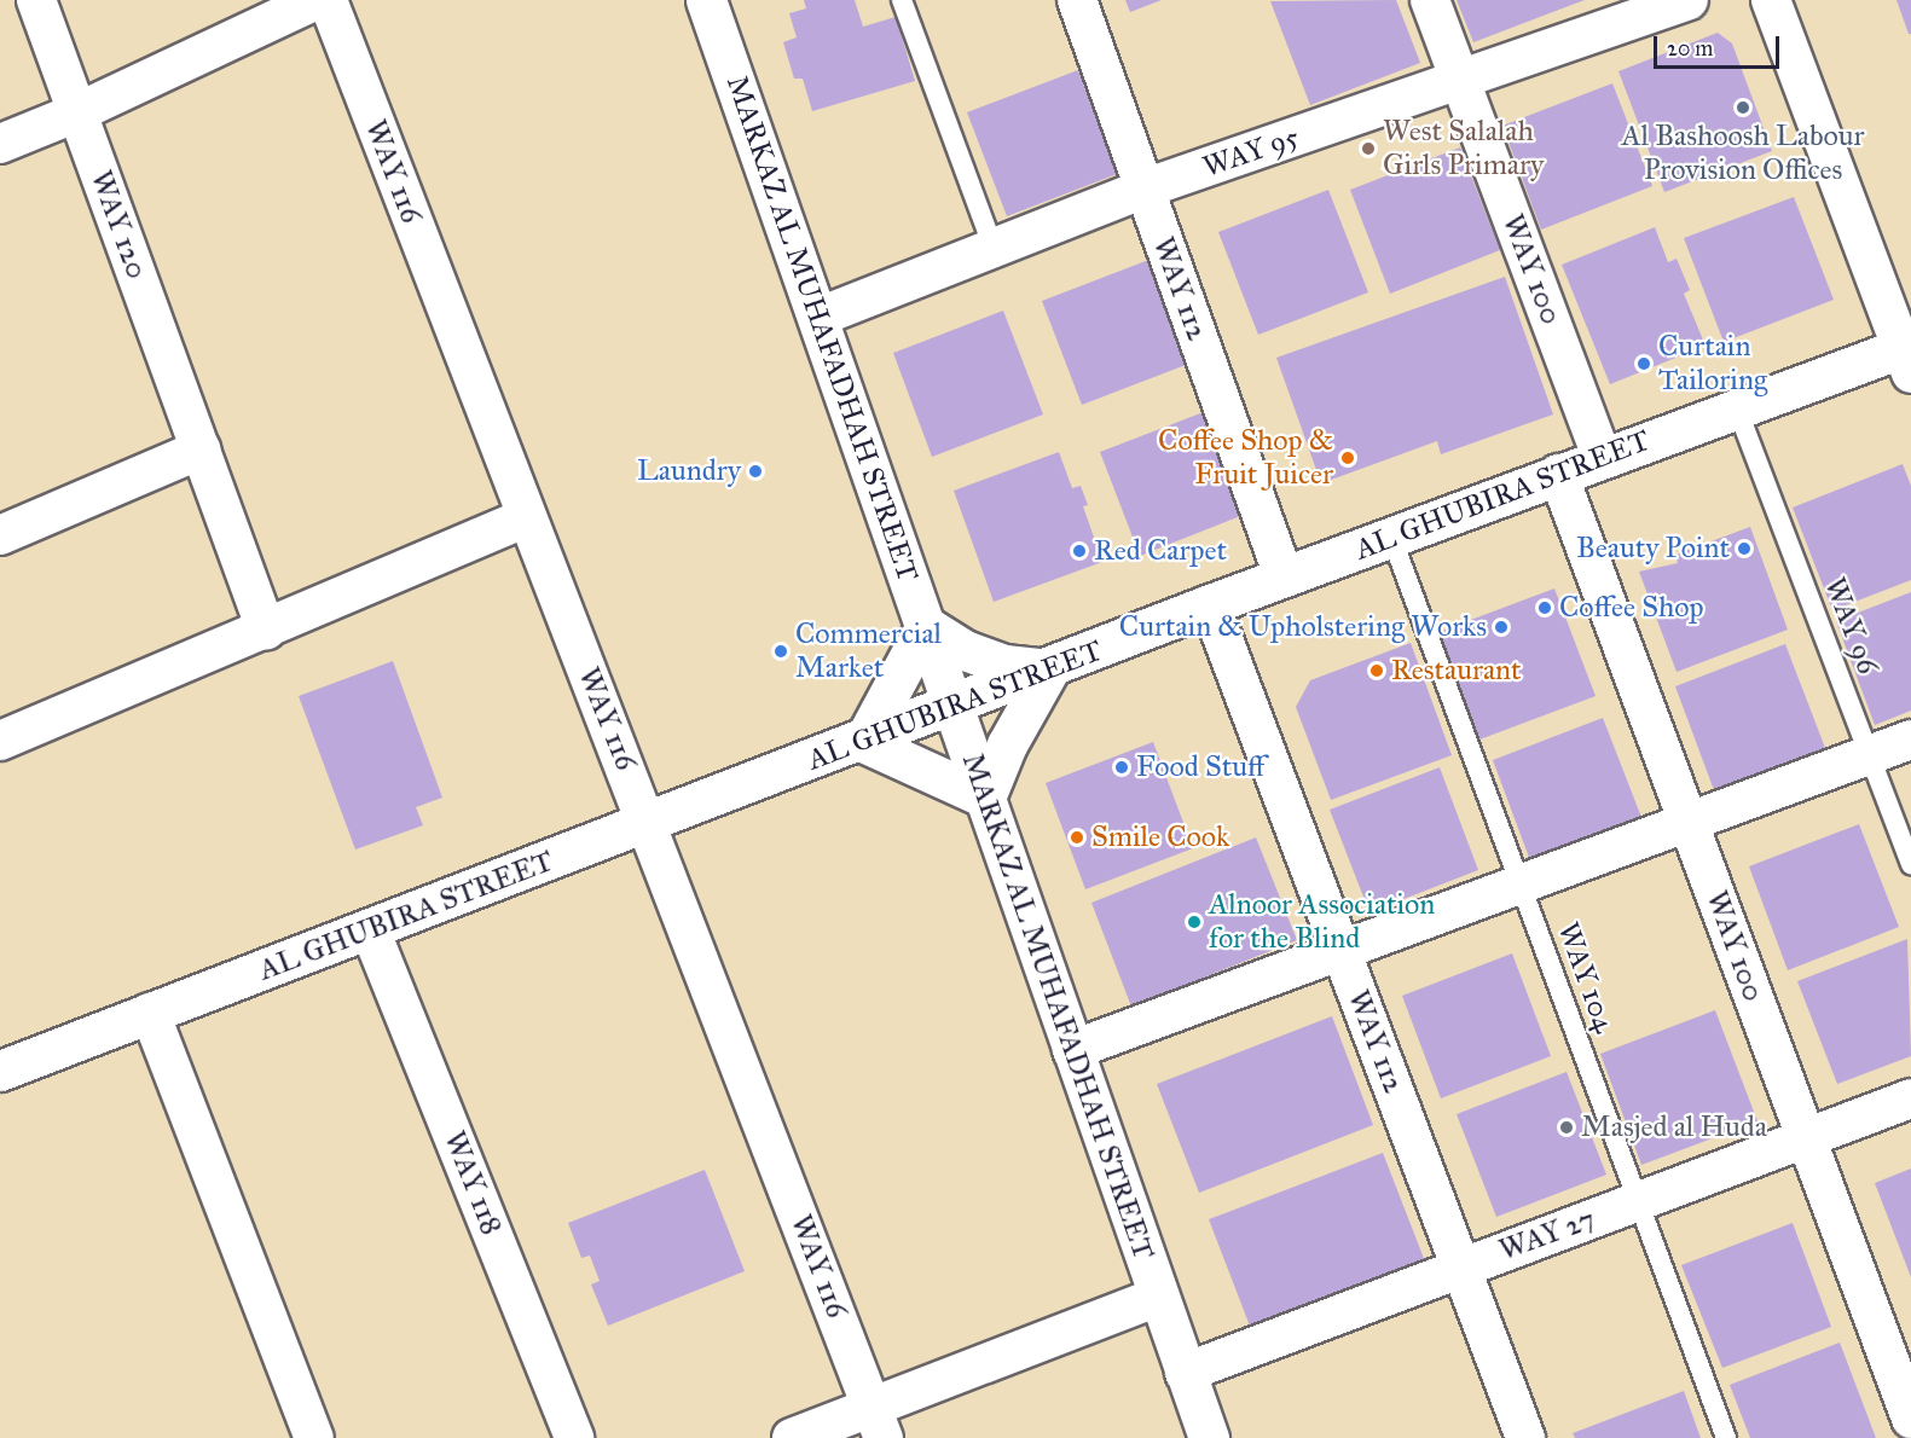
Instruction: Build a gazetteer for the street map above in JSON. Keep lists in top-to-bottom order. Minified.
{"streets":{"street":["WAY 95","WAY 116","WAY 120","WAY 100","WAY 112","MARKAZ AL MUHAFADHAH STREET","AL GHUBIRA STREET","WAY 118","WAY 27"],"lane":["WAY 96","WAY 104"]},"crossings":[["WAY 95","WAY 100"],["WAY 95","WAY 112"],["WAY 95","MARKAZ AL MUHAFADHAH STREET"],["WAY 116","AL GHUBIRA STREET"],["WAY 100","AL GHUBIRA STREET"],["WAY 100","WAY 27"],["WAY 112","AL GHUBIRA STREET"],["WAY 112","WAY 27"],["MARKAZ AL MUHAFADHAH STREET","AL GHUBIRA STREET"],["MARKAZ AL MUHAFADHAH STREET","WAY 27"],["AL GHUBIRA STREET","WAY 96"],["AL GHUBIRA STREET","WAY 104"],["AL GHUBIRA STREET","WAY 118"],["WAY 104","WAY 27"]],"places":["Al Bashoosh Labour Provision Offices","West Salalah Girls Primary","Curtain Tailoring","Coffee Shop & Fruit Juicer","Laundry","Beauty Point","Red Carpet","Coffee Shop","Curtain & Upholstering Works","Commercial Market","Restaurant","Food Stuff","Smile Cook","Alnoor Association for the Blind","Masjed al Huda"],"scale_bar":"20 m"}
